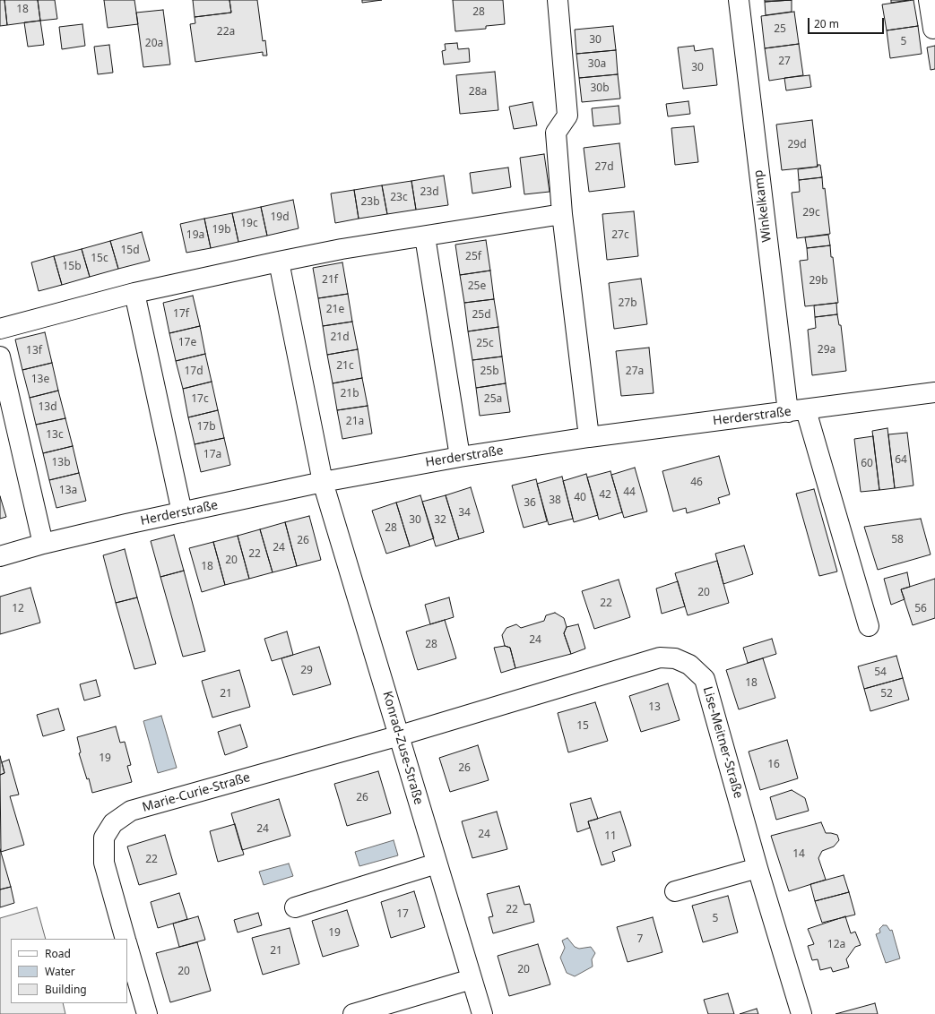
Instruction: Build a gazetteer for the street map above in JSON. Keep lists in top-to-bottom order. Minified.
{"streets":{"street":["Winkelkamp","Herderstraße","Lise-Meitner-Straße","Konrad-Zuse-Straße","Marie-Curie-Straße"]},"crossings":[["Winkelkamp","Herderstraße"],["Herderstraße","Konrad-Zuse-Straße"],["Lise-Meitner-Straße","Konrad-Zuse-Straße"],["Lise-Meitner-Straße","Marie-Curie-Straße"],["Konrad-Zuse-Straße","Marie-Curie-Straße"]],"house_numbers":["18","28","25","22a","30","5","20a","27","30a","30","30b","28a","29d","27d","23d","23c","23b","29c","19d","19c","19b","19a","27c","15d","25f","15c","15b","21f","29b","25e","27b","21e","17f","25d","21d","17e","25c","29a","13f","21c","17d","25b","27a","13e","21b","17c","25a","13d","21a","17b","13c","17a","64","13b","60","46","13a","44","42","40","38","36","34","30","32","28","58","26","24","22","20","18","20","22","12","56","24","28","29","54","18","21","52","13","15","19","16","26","26","24","24","11","14","22","22","17","5","19","7","12a","21","20","20"],"legend":["Road","Water","Building"],"scale_bar":"20 m"}
